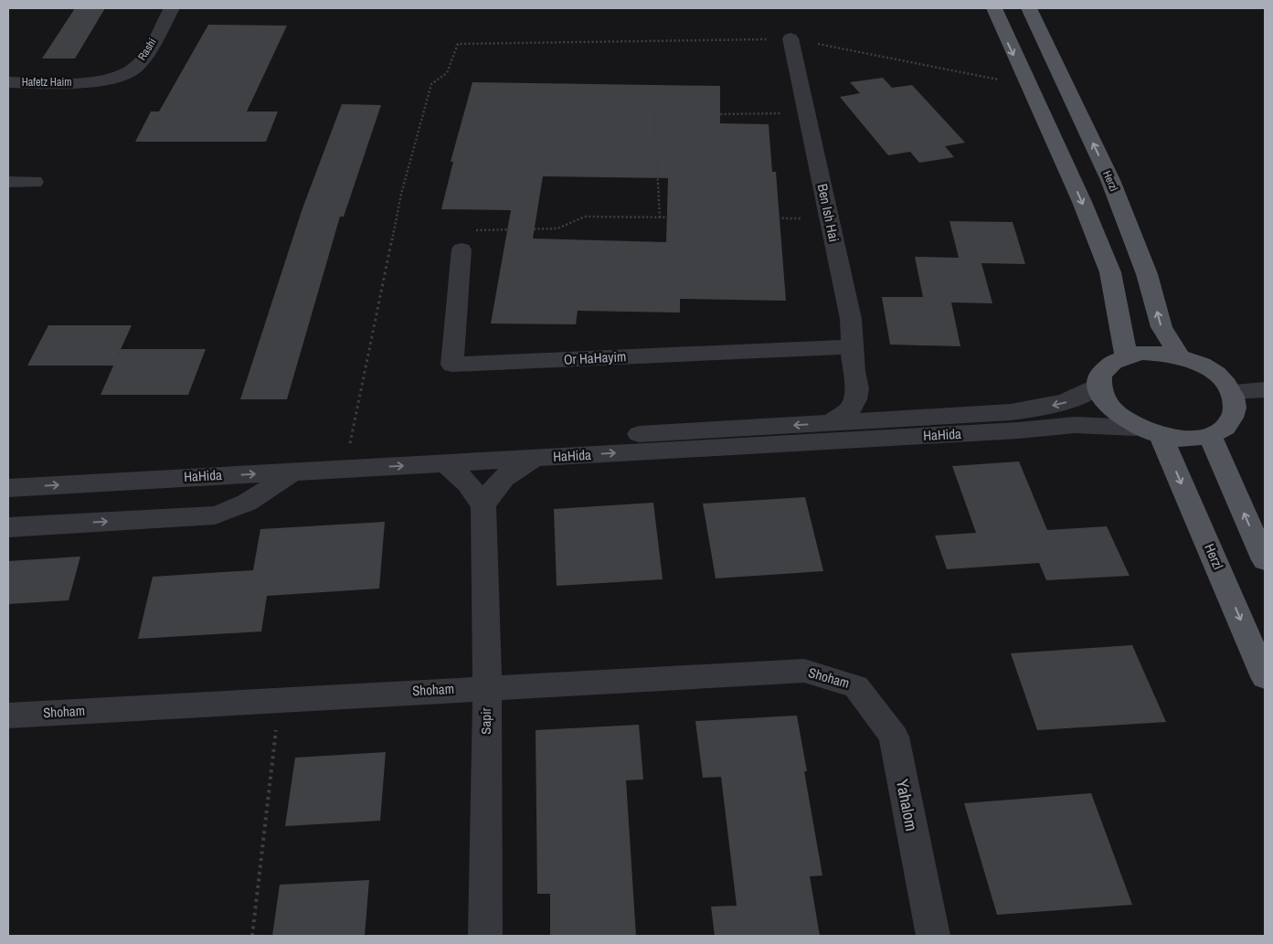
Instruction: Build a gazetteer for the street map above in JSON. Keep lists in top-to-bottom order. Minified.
{"streets":{"main road":["Herzl"],"street":["Rashi","Hafetz Haim","Ben Ish Hai","Or HaHayim","HaHida","Shoham","Sapir","Yahalom"]},"crossings":[["Rashi","Hafetz Haim"],["Herzl","HaHida"],["Ben Ish Hai","Or HaHayim"],["Ben Ish Hai","HaHida"],["Shoham","Sapir"],["Shoham","Yahalom"]]}
